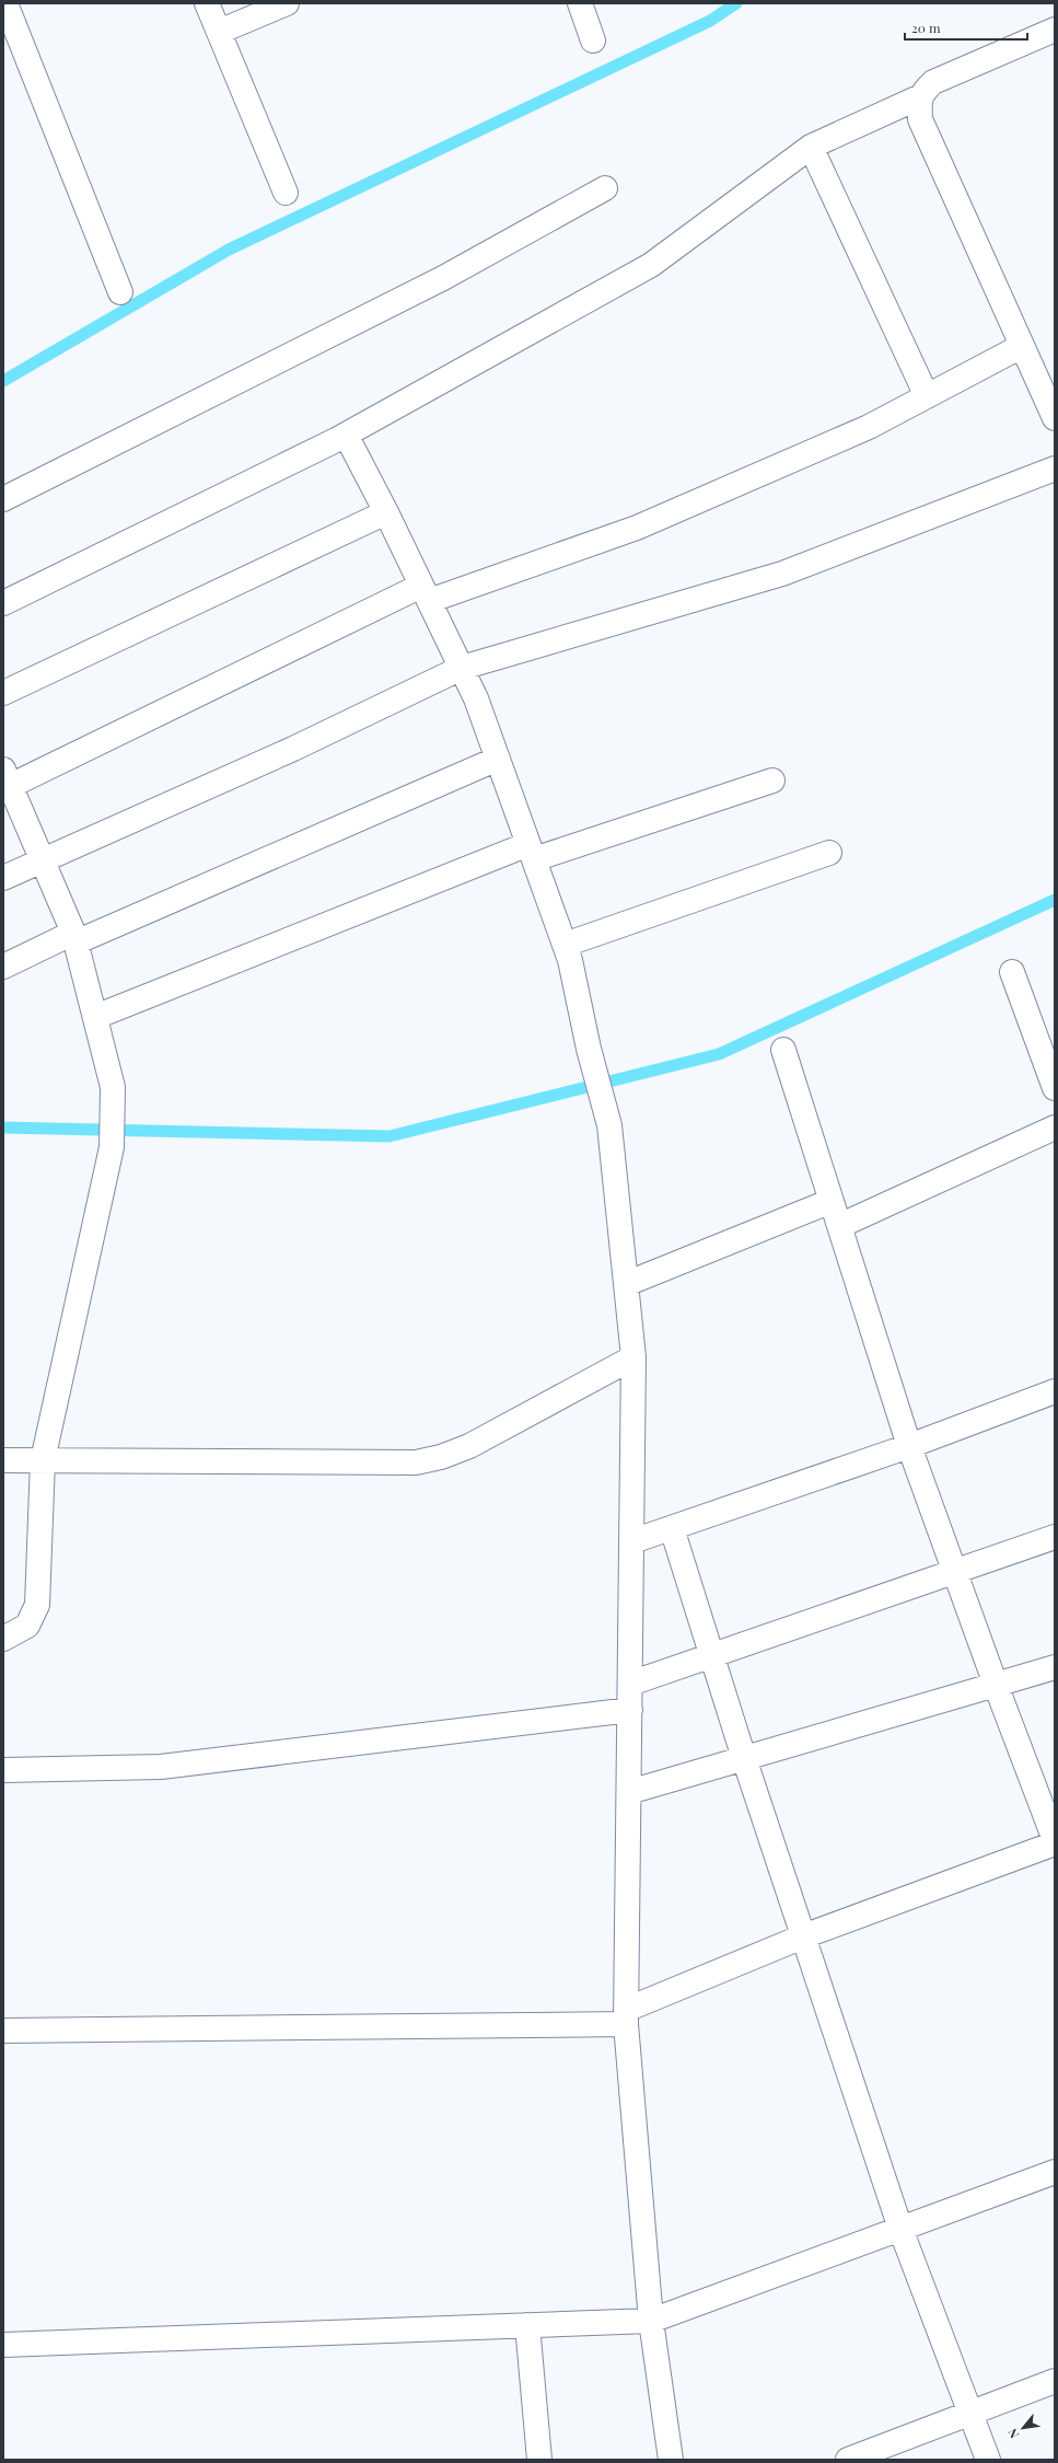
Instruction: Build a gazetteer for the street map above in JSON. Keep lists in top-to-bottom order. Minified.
{"scale_bar":"20 m","north":"bottom left"}
